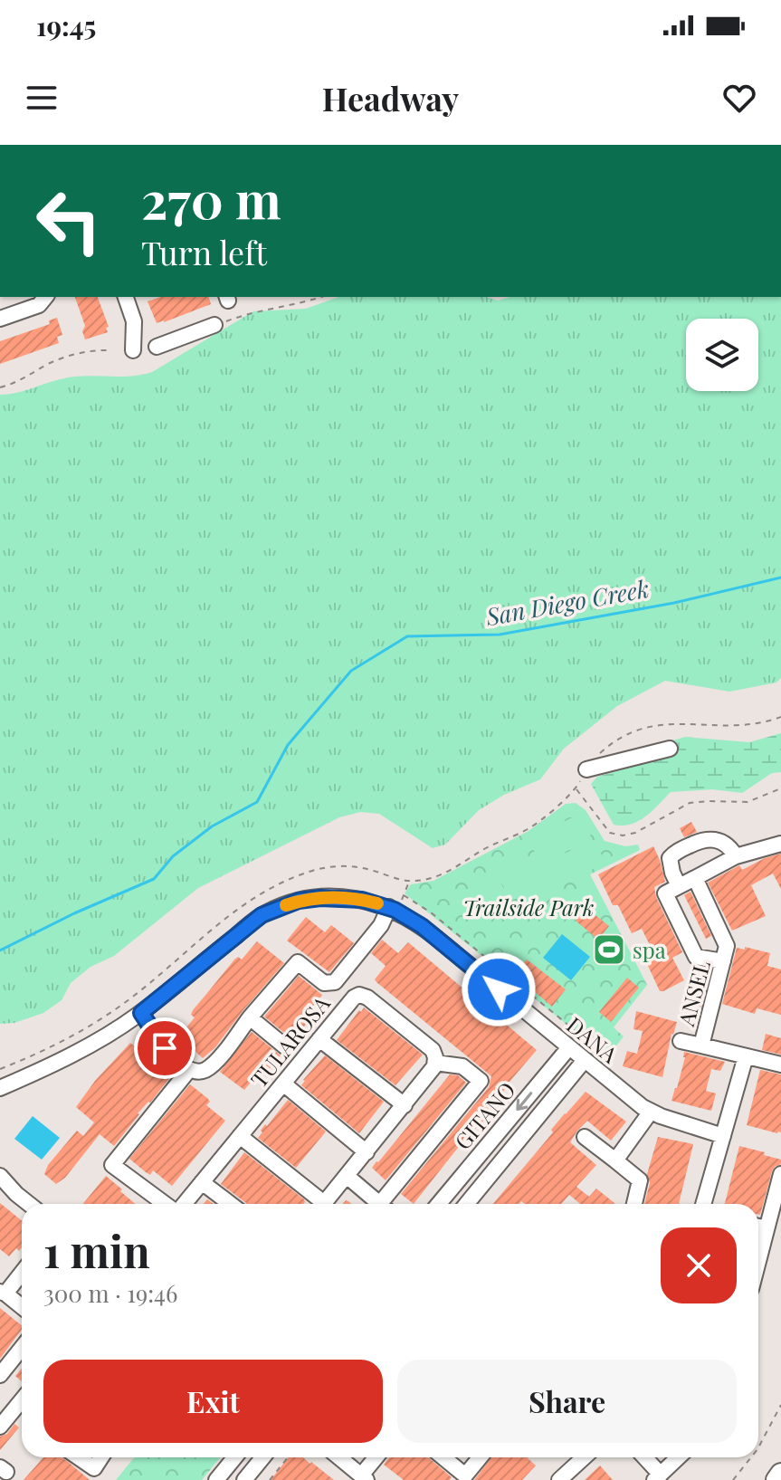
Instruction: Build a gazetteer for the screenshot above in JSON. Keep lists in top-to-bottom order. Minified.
{"streets":{"street":["ANSEL","DANA","TULAROSA","GITANO"]},"crossings":[["DANA","GITANO"]],"water":["San Diego Creek"],"parks":["Trailside Park"],"places":{"sports":["spa"]},"page":{"status":"19:45","header":"Headway","turn":["270 m","Turn left"],"heading":["1 min","300 m · 19:46"],"buttons":["Exit","Share"]}}
